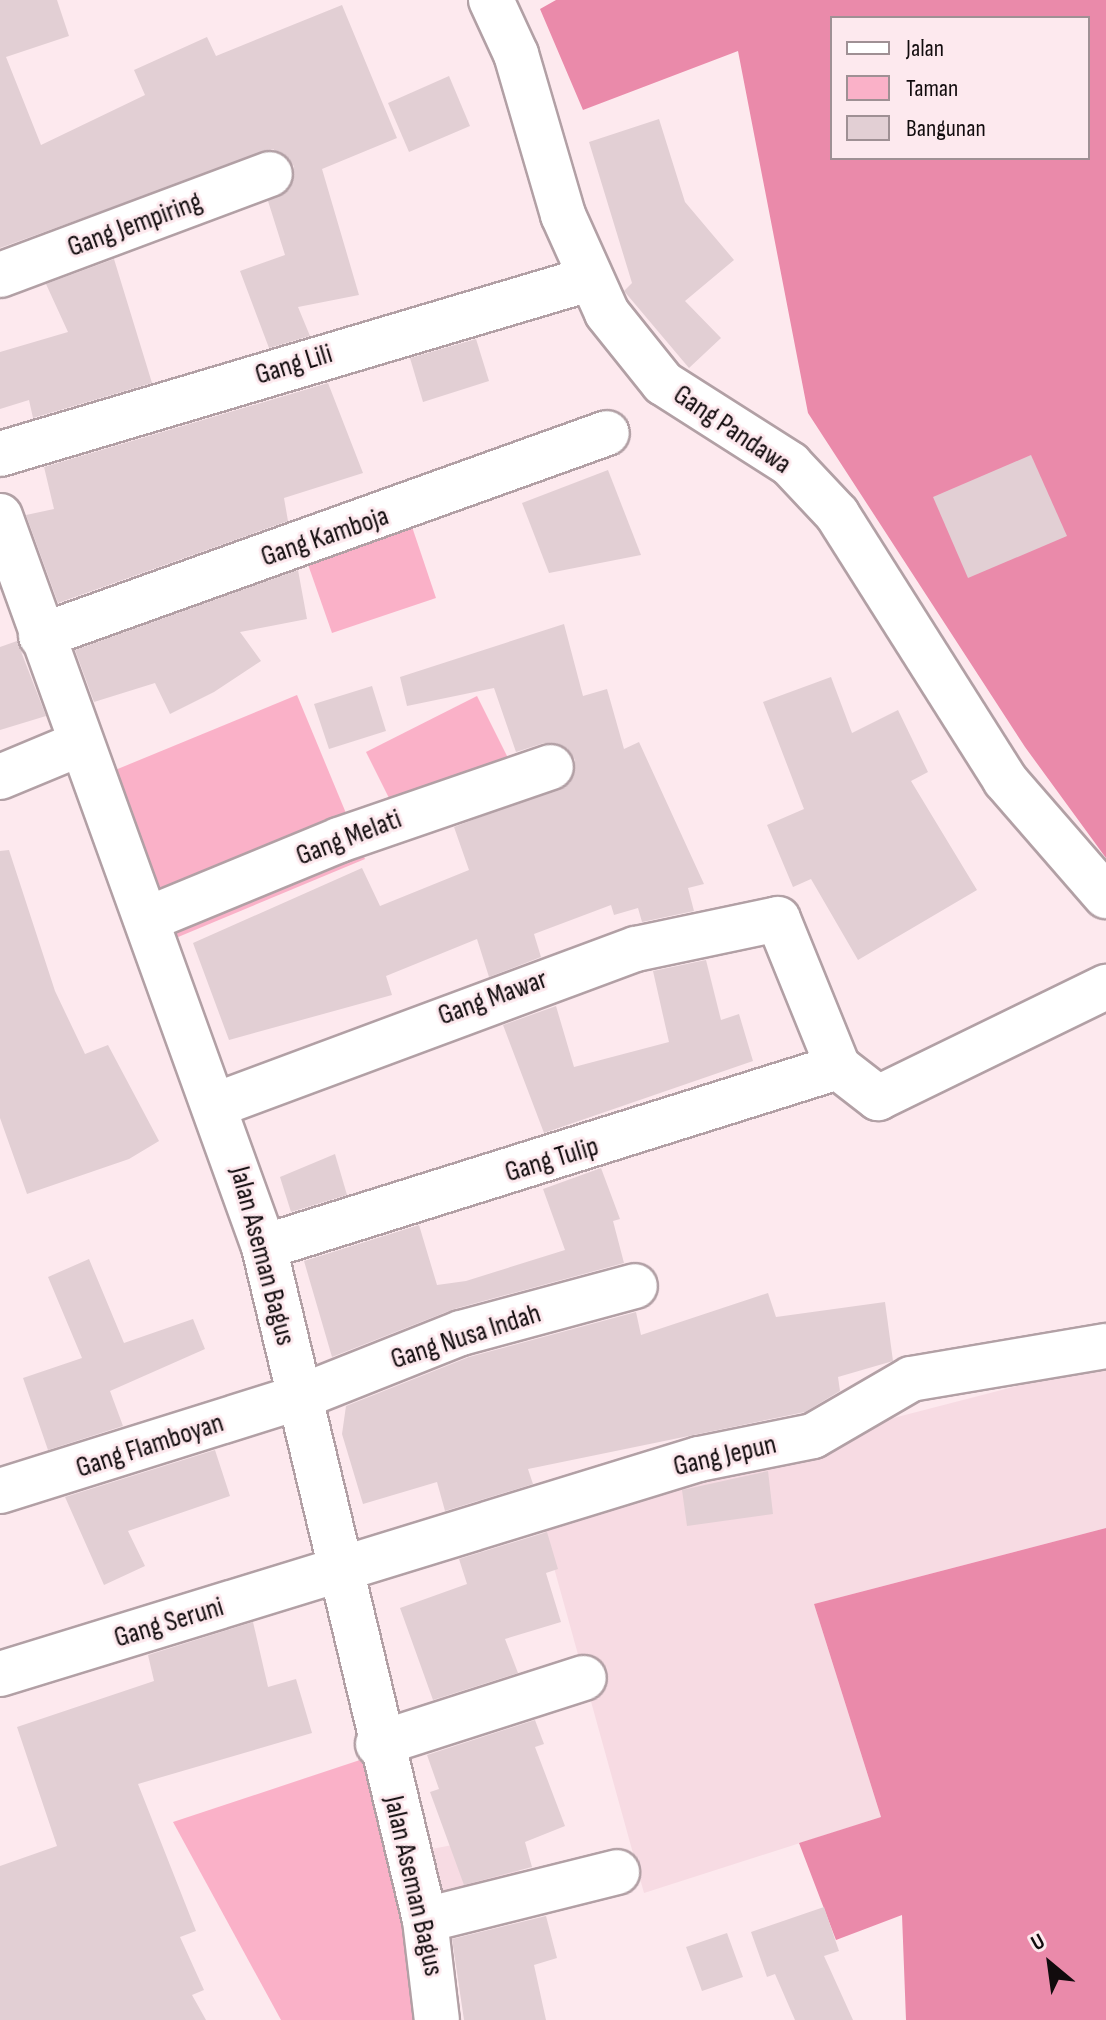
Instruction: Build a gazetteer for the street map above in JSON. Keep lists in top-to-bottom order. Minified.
{"streets":{"street":["Gang Jempiring","Gang Lili","Gang Pandawa","Gang Kamboja","Gang Melati","Gang Mawar","Gang Tulip","Jalan Aseman Bagus","Gang Nusa Indah","Gang Flamboyan","Gang Jepun","Gang Seruni"]},"crossings":[["Gang Lili","Gang Pandawa"],["Gang Kamboja","Jalan Aseman Bagus"],["Gang Melati","Jalan Aseman Bagus"],["Gang Mawar","Gang Tulip"],["Gang Mawar","Jalan Aseman Bagus"],["Gang Tulip","Jalan Aseman Bagus"],["Jalan Aseman Bagus","Gang Nusa Indah"],["Jalan Aseman Bagus","Gang Flamboyan"],["Jalan Aseman Bagus","Gang Jepun"],["Jalan Aseman Bagus","Gang Seruni"],["Gang Nusa Indah","Gang Flamboyan"],["Gang Jepun","Gang Seruni"]],"legend":["Jalan","Taman","Bangunan"],"north":"top left"}
